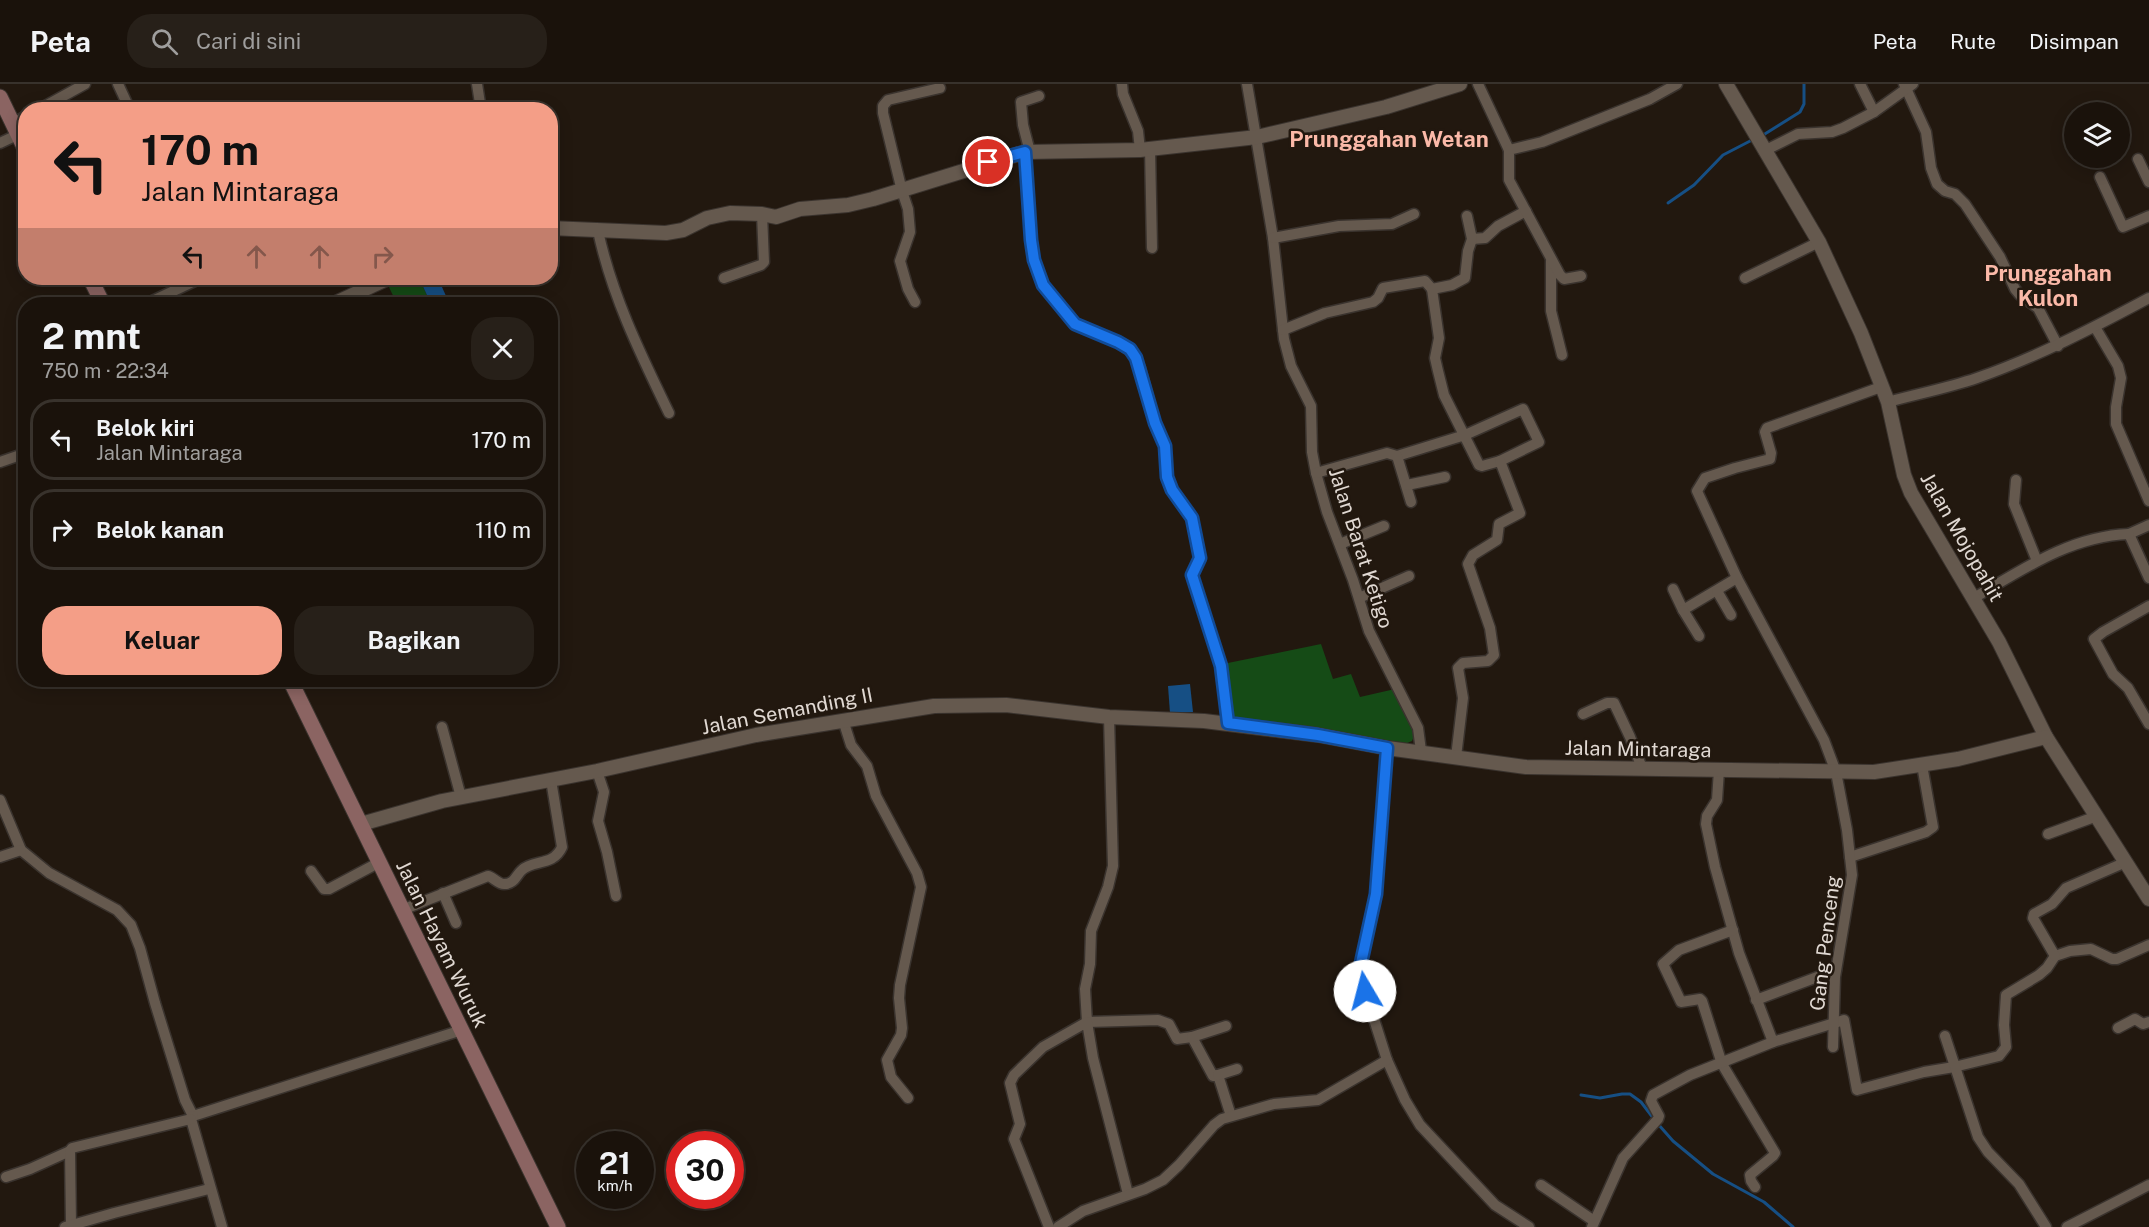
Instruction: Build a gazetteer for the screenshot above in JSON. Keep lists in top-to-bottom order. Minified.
{"streets":{"main road":["Jalan Hayam Wuruk"],"street":["Jalan Mojopahit","Jalan Barat Ketigo","Jalan Semanding II","Jalan Mintaraga","Gang Penceng"]},"crossings":[["Jalan Mojopahit","Jalan Mintaraga"],["Jalan Mojopahit","Gang Penceng"],["Jalan Barat Ketigo","Jalan Mintaraga"],["Jalan Semanding II","Jalan Mintaraga"],["Jalan Semanding II","Jalan Hayam Wuruk"],["Jalan Mintaraga","Gang Penceng"]],"districts":["Prunggahan Wetan","Prunggahan Kulon"],"page":{"header":"Peta","search":"Cari di sini","nav":["Peta","Rute","Disimpan"],"turn":["170 m","Jalan Mintaraga"],"heading":["2 mnt","750 m · 22:34"],"list":[{"name":"Belok kiri","note":"Jalan Mintaraga","value":"170 m"},{"name":"Belok kanan","value":"110 m"}],"buttons":["Keluar","Bagikan"],"speed":"21 km/h","limit":"30"}}
